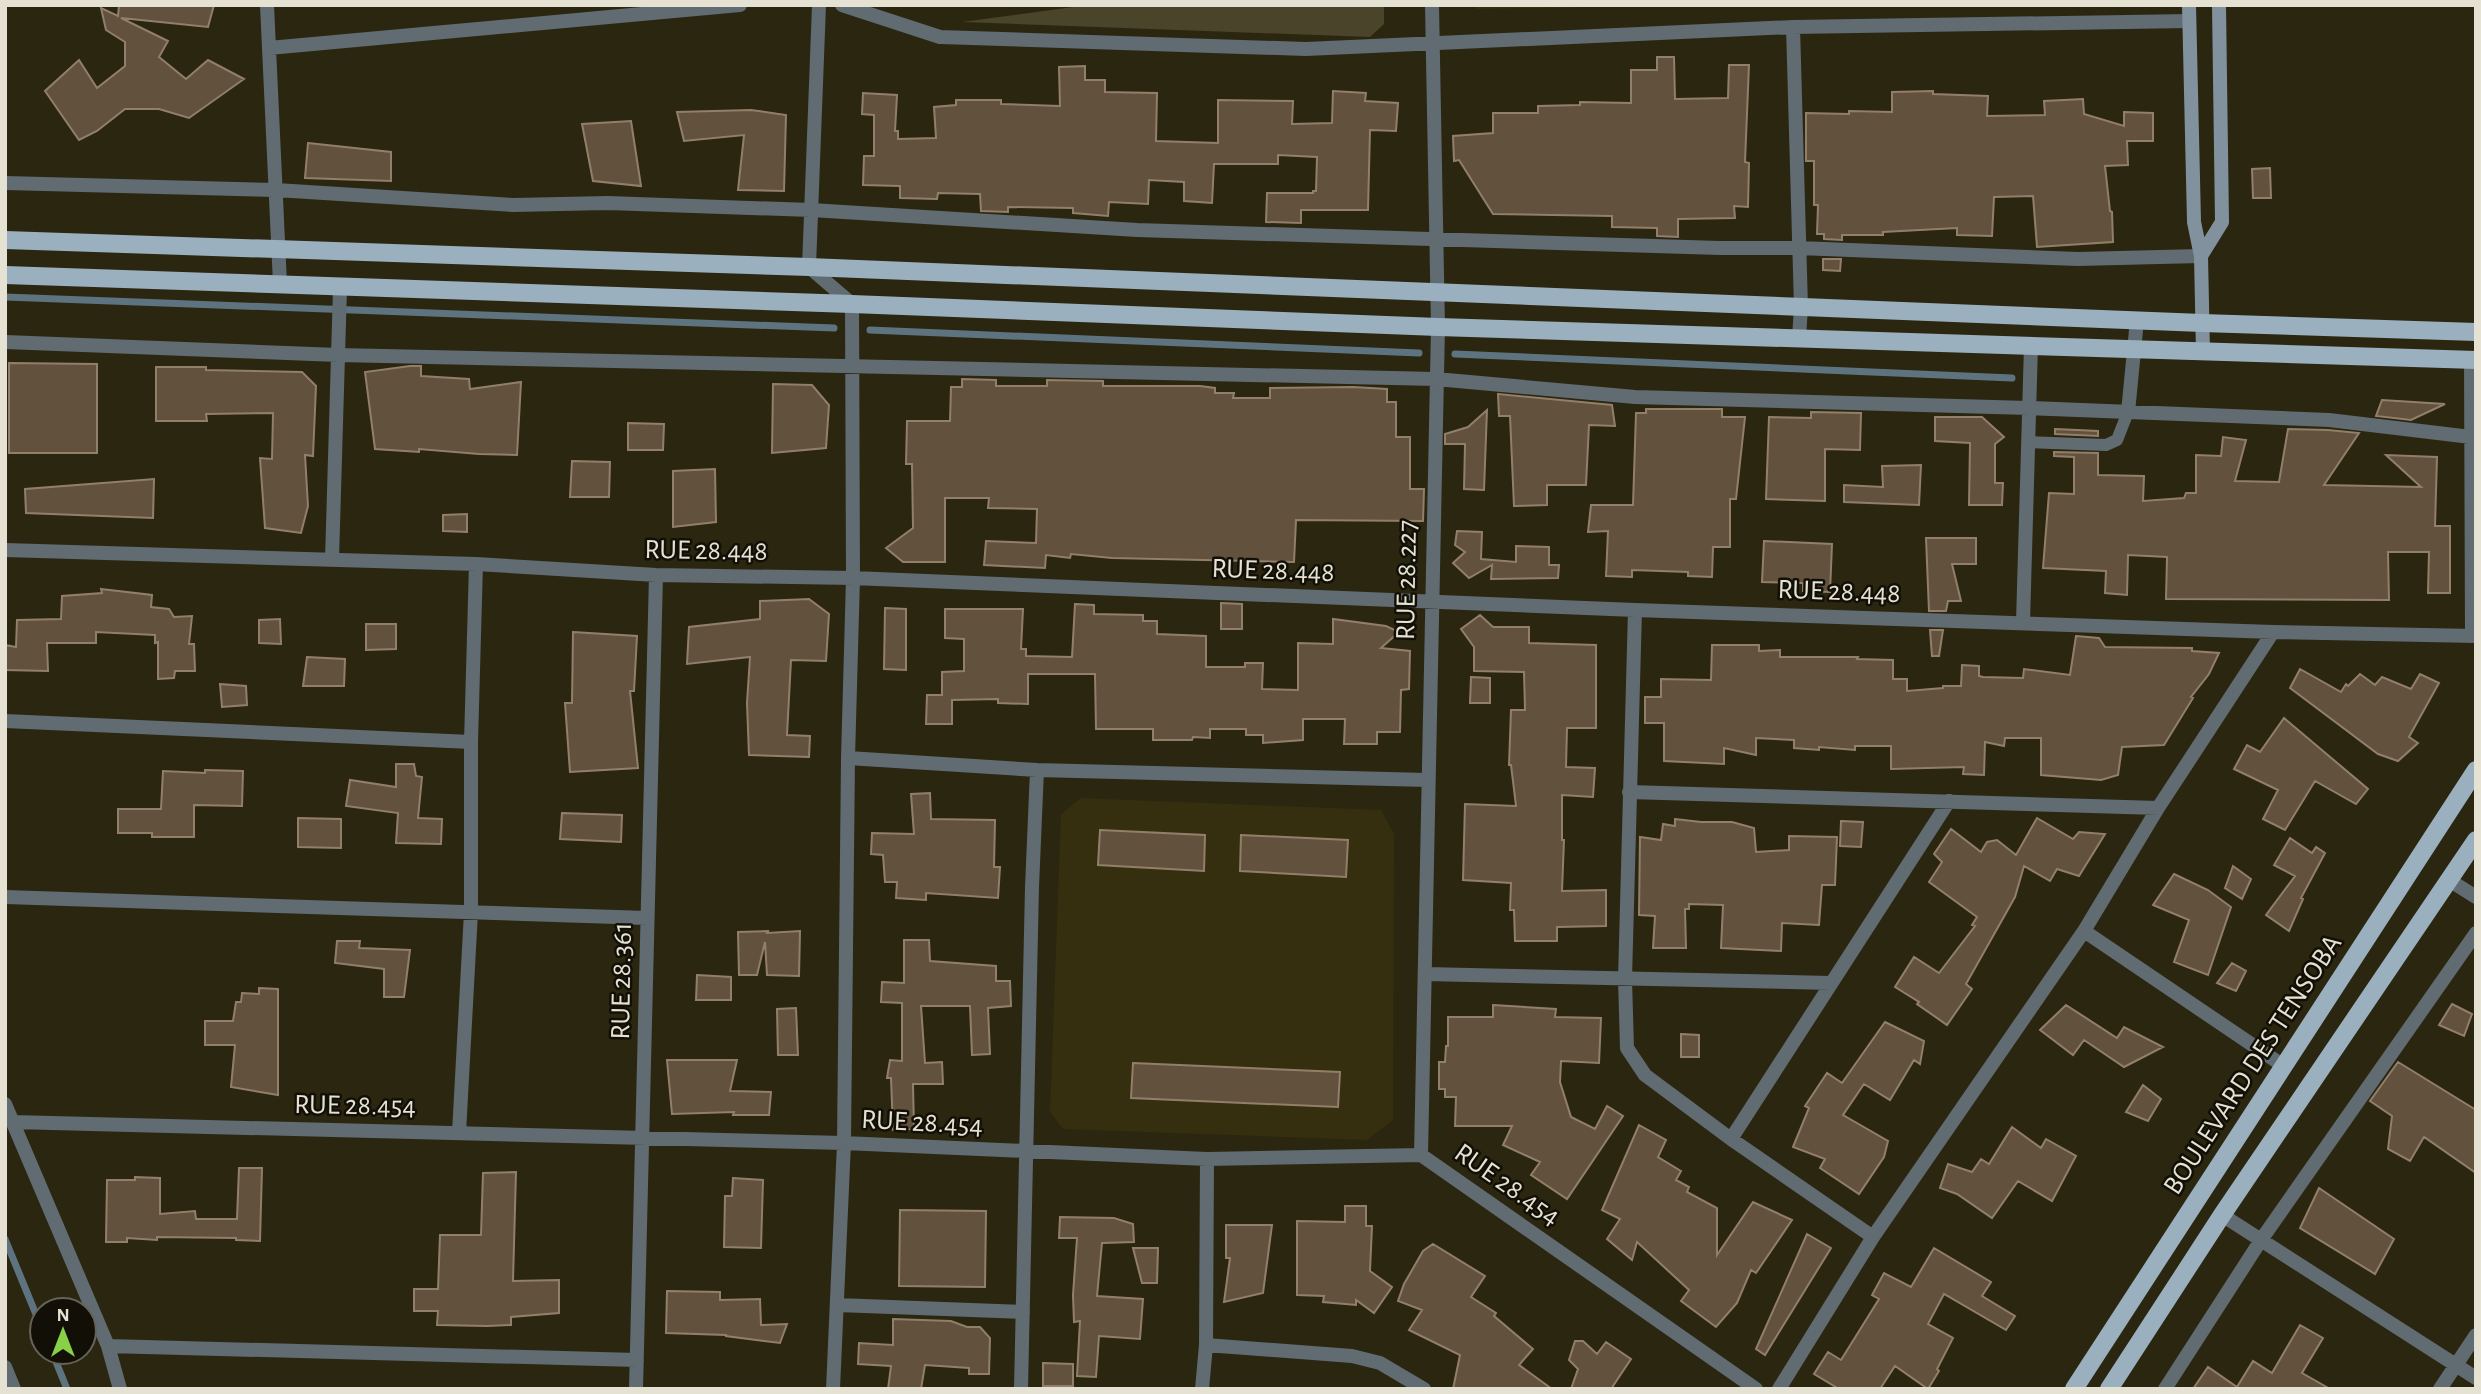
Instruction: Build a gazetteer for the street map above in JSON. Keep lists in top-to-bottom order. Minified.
{"streets":{"main road":["BOULEVARD DES TENSOBA"],"street":["RUE 28.448","RUE 28.227","RUE 28.361","RUE 28.454"]},"crossings":[["RUE 28.448","RUE 28.227"],["RUE 28.448","RUE 28.361"],["RUE 28.227","RUE 28.454"],["RUE 28.361","RUE 28.454"]],"north":"top"}
